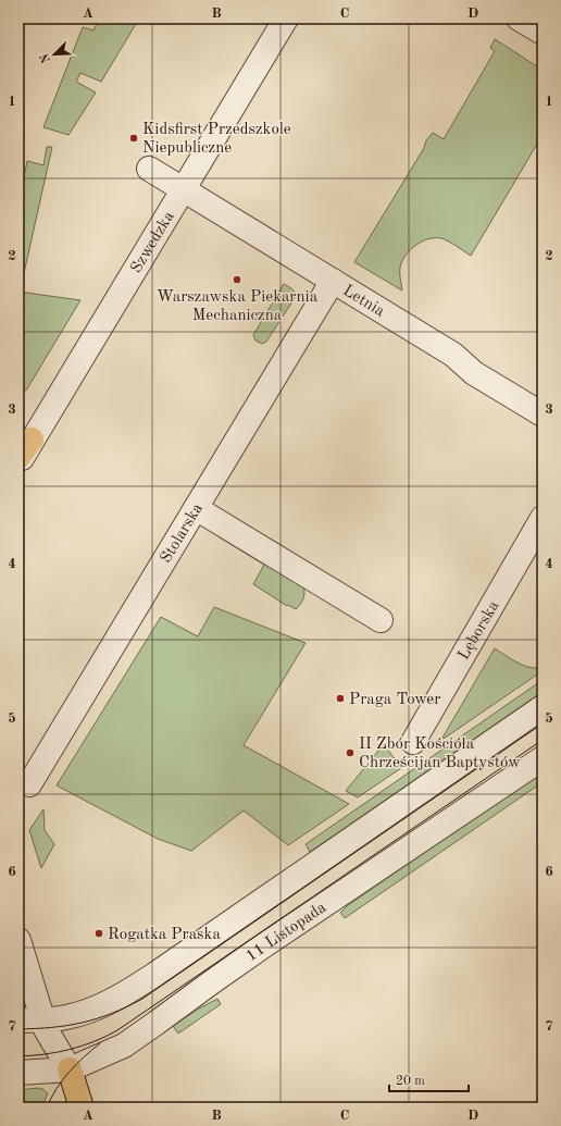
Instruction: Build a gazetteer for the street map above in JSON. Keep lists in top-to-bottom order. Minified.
{"streets":{"street":["Szwedzka","Letnia","Stolarska","Lęborska","11 Listopada"]},"crossings":[["Szwedzka","Letnia"],["Letnia","Stolarska"]],"places":["Kidsfirst Przedszkole Niepubliczne","Warszawska Piekarnia Mechaniczna","Praga Tower","II Zbór Kościóła Chrześcijan Baptystów","Rogatka Praska"],"scale_bar":"20 m","north":"bottom left","grid":{"columns":["A","B","C","D"],"rows":["1","2","3","4","5","6","7"]}}
